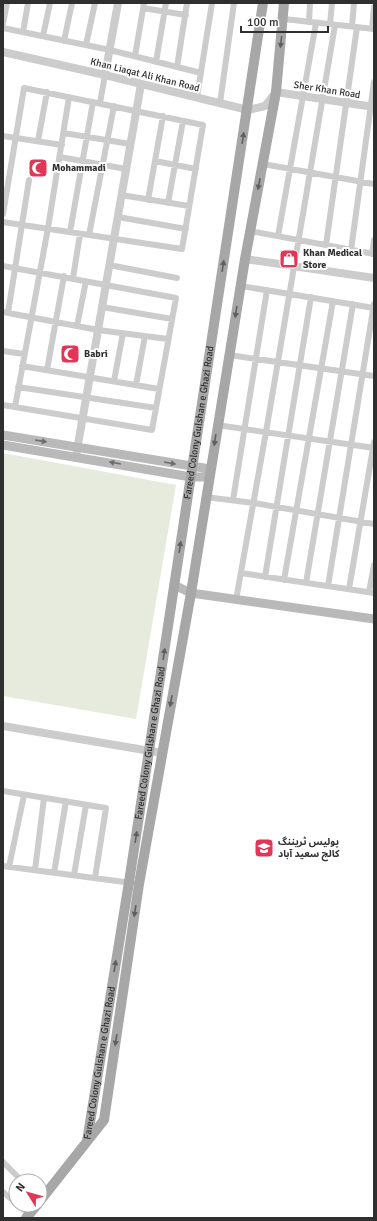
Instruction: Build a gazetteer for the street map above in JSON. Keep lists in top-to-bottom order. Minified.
{"streets":{"main road":["Fareed Colony Gulshan e Ghazi Road"],"street":["Khan Liaqat Ali Khan Road","Sher Khan Road"]},"crossings":[["Khan Liaqat Ali Khan Road","Fareed Colony Gulshan e Ghazi Road"],["Sher Khan Road","Fareed Colony Gulshan e Ghazi Road"]],"places":{"mosque":["Mohammadi","Babri"],"shop":["Khan Medical Store"],"school or university":["پولیس ٹریننگ کالج سعید آباد"]},"scale_bar":"100 m","north":"top left"}
